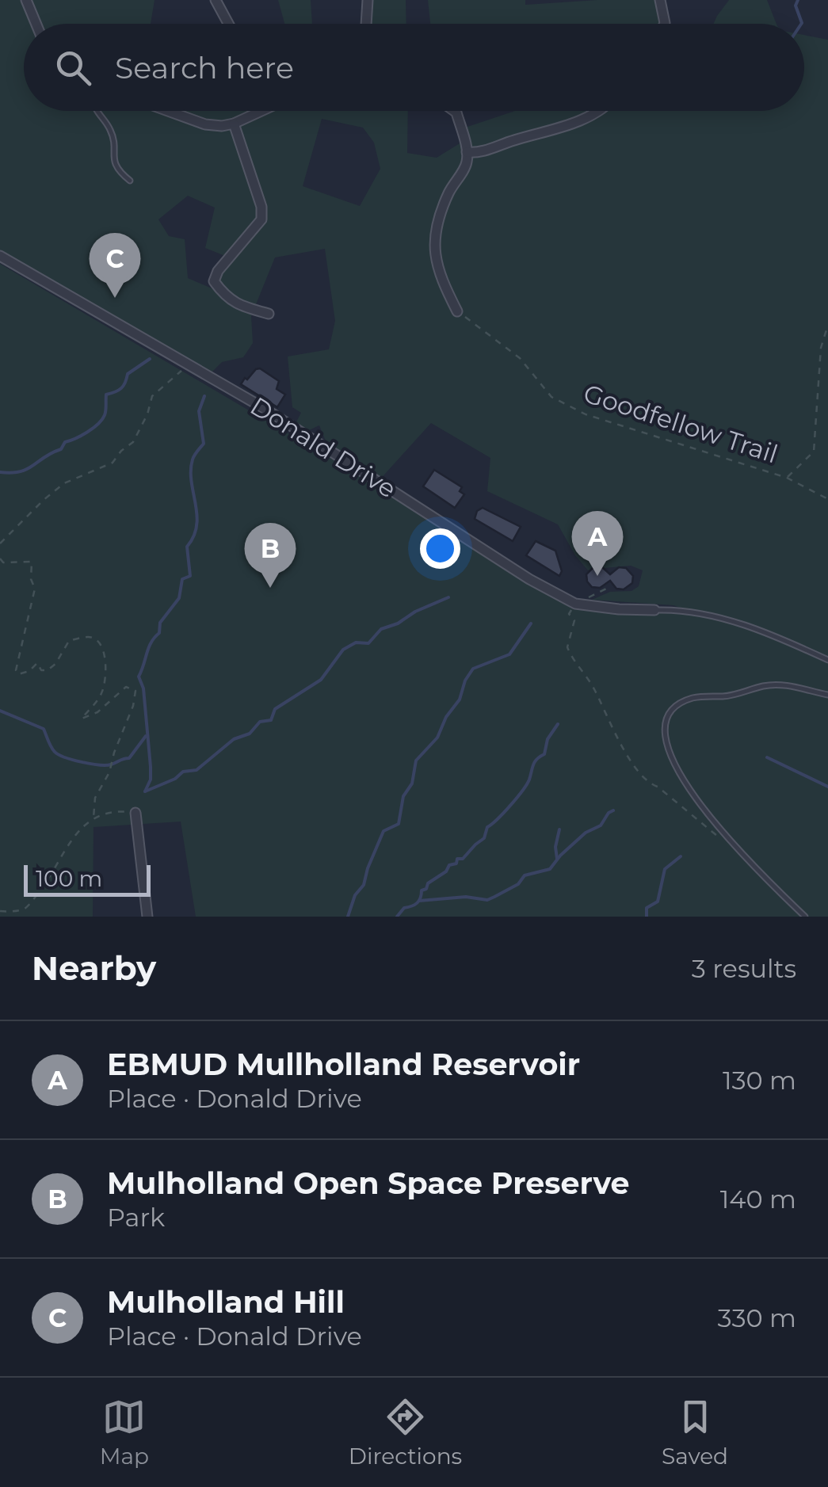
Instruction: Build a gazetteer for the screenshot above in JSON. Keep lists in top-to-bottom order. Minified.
{"streets":{"street":["Donald Drive"],"path":["Goodfellow Trail"]},"scale_bar":"100 m","page":{"search":"Search here","pins":["C","A","B"],"scale":"100 m","heading":["Nearby","3 results"],"list":[{"mark":"A","name":"EBMUD Mullholland Reservoir","note":"Place · Donald Drive","value":"130 m"},{"mark":"B","name":"Mulholland Open Space Preserve","note":"Park","value":"140 m"},{"mark":"C","name":"Mulholland Hill","note":"Place · Donald Drive","value":"330 m"}],"nav":["Map","Directions","Saved"]}}
